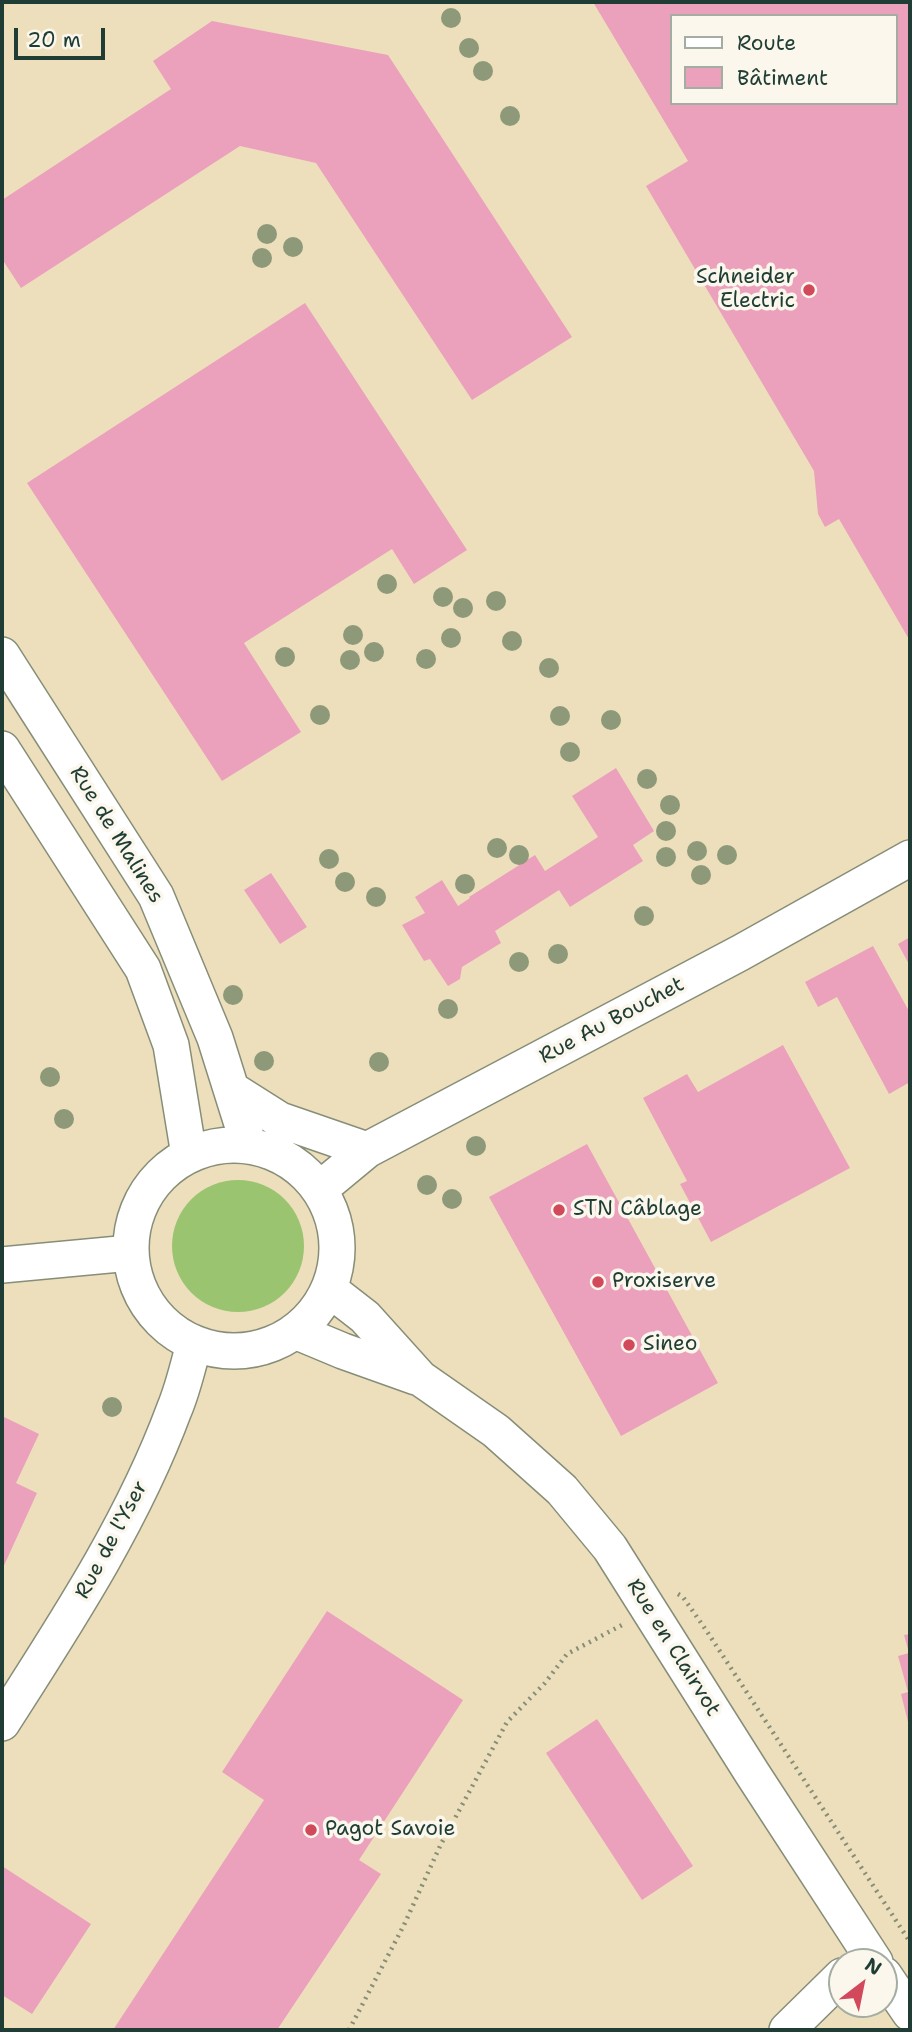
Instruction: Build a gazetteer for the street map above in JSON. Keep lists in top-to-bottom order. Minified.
{"streets":{"street":["Rue de Malines","Rue Au Bouchet","Rue de l'Yser","Rue en Clairvot"]},"crossings":[["Rue de Malines","Rue Au Bouchet"],["Rue de Malines","Rue de l'Yser"],["Rue de Malines","Rue en Clairvot"],["Rue Au Bouchet","Rue de l'Yser"],["Rue Au Bouchet","Rue en Clairvot"],["Rue de l'Yser","Rue en Clairvot"]],"places":["Schneider Electric","STN Câblage","Proxiserve","Sineo","Pagot Savoie"],"legend":["Route","Bâtiment"],"scale_bar":"20 m","north":"top right"}
